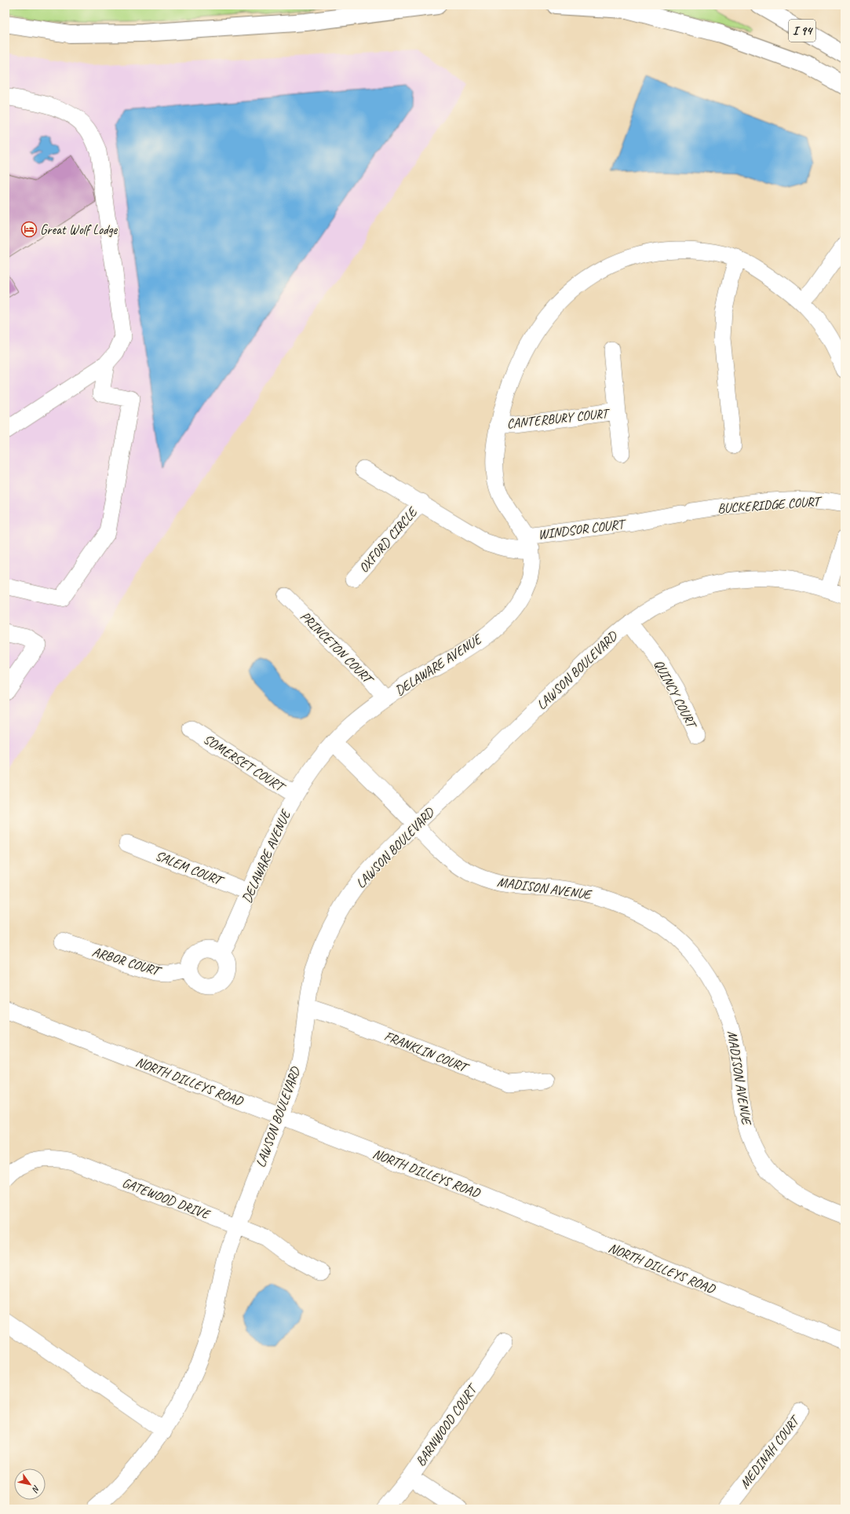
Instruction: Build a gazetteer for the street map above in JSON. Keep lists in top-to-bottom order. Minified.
{"streets":{"highway":["I 94"],"street":["CANTERBURY COURT","BUCKERIDGE COURT","WINDSOR COURT","OXFORD CIRCLE","PRINCETON COURT","DELAWARE AVENUE","LAWSON BOULEVARD","QUINCY COURT","SOMERSET COURT","SALEM COURT","MADISON AVENUE","ARBOR COURT","FRANKLIN COURT","NORTH DILLEYS ROAD","GATEWOOD DRIVE","BARNWOOD COURT","MEDINAH COURT"]},"crossings":[["BUCKERIDGE COURT","WINDSOR COURT"],["WINDSOR COURT","OXFORD CIRCLE"],["WINDSOR COURT","DELAWARE AVENUE"],["OXFORD CIRCLE","DELAWARE AVENUE"],["PRINCETON COURT","DELAWARE AVENUE"],["DELAWARE AVENUE","SOMERSET COURT"],["DELAWARE AVENUE","SALEM COURT"],["DELAWARE AVENUE","MADISON AVENUE"],["DELAWARE AVENUE","ARBOR COURT"],["LAWSON BOULEVARD","QUINCY COURT"],["LAWSON BOULEVARD","MADISON AVENUE"],["LAWSON BOULEVARD","FRANKLIN COURT"],["LAWSON BOULEVARD","NORTH DILLEYS ROAD"],["LAWSON BOULEVARD","GATEWOOD DRIVE"]],"places":{"hotel":["Great Wolf Lodge"]},"north":"bottom right"}
